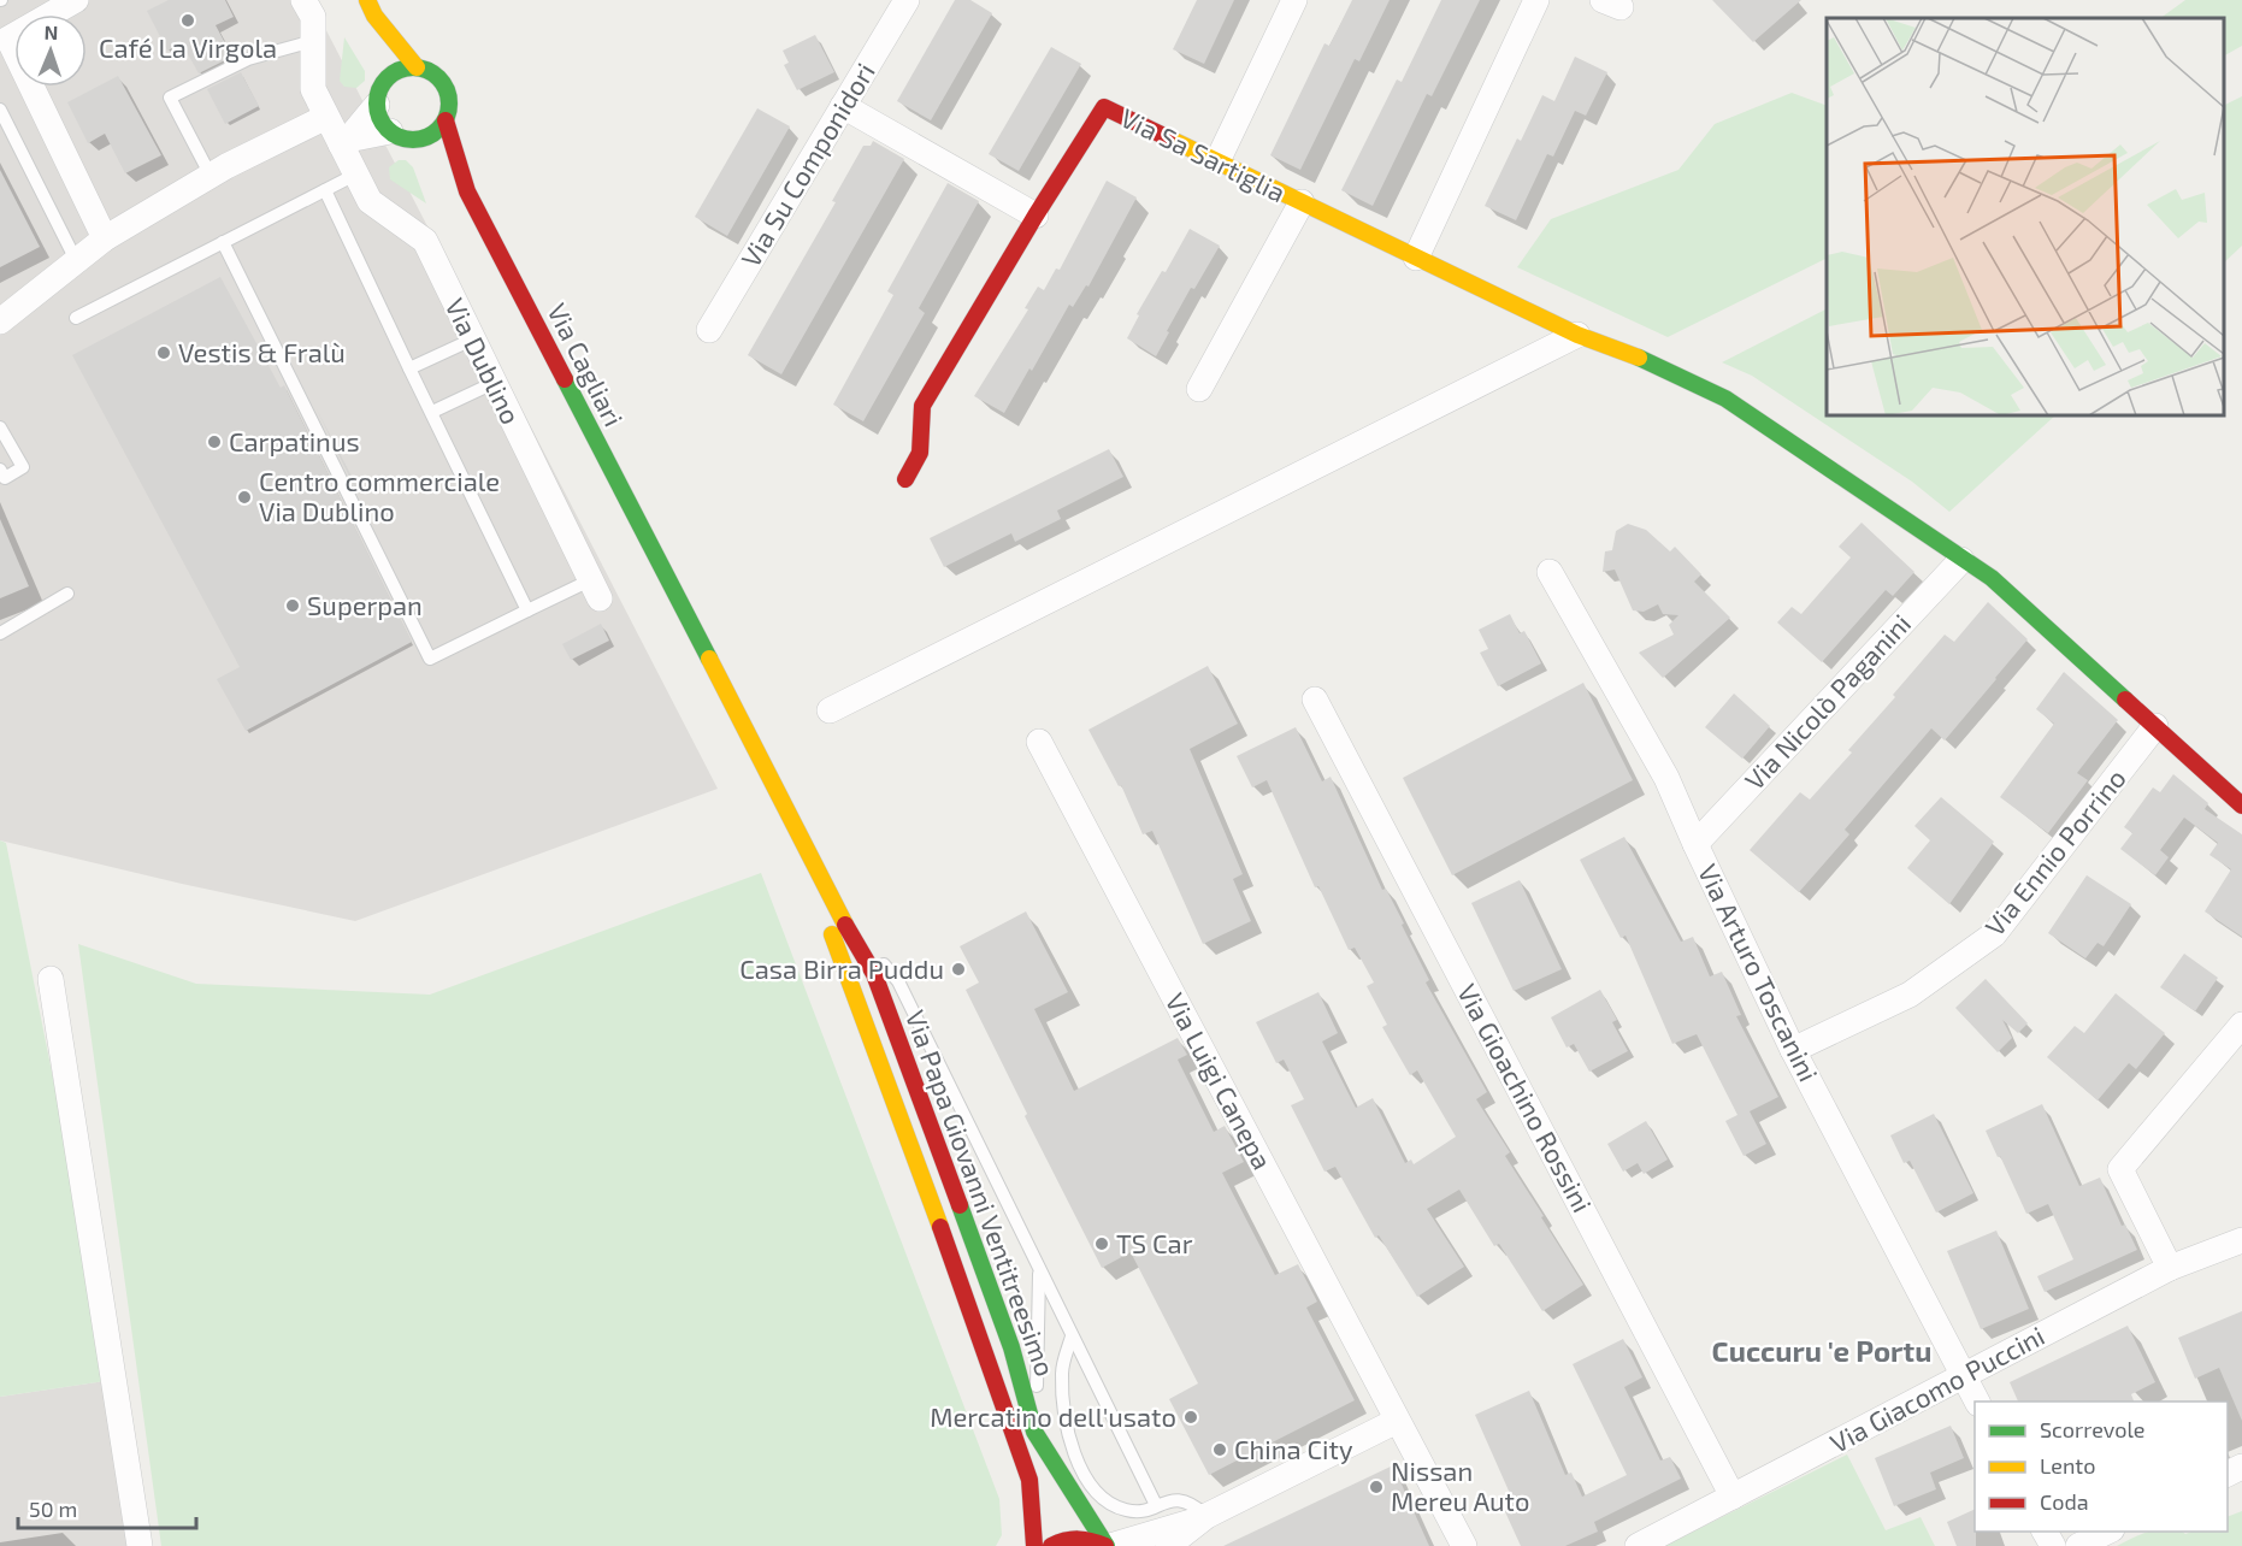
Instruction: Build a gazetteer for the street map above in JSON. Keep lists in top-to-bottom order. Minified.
{"streets":{"main road":["Via Sa Sartiglia","Via Cagliari","Via Papa Giovanni Ventitreesimo"],"street":["Via Su Componidori","Via Dublino","Via Nicolò Paganini","Via Ennio Porrino","Via Arturo Toscanini","Via Luigi Canepa","Via Gioachino Rossini","Via Giacomo Puccini"]},"crossings":[["Via Sa Sartiglia","Via Nicolò Paganini"],["Via Sa Sartiglia","Via Ennio Porrino"],["Via Cagliari","Via Papa Giovanni Ventitreesimo"],["Via Nicolò Paganini","Via Arturo Toscanini"],["Via Ennio Porrino","Via Arturo Toscanini"],["Via Arturo Toscanini","Via Giacomo Puccini"],["Via Gioachino Rossini","Via Giacomo Puccini"]],"districts":["Cuccuru 'e Portu"],"places":["Café La Virgola","Vestis & Fralù","Carpatinus","Centro commerciale Via Dublino","Superpan","Casa Birra Puddu","TS Car","Mercatino dell'usato","China City","Nissan Mereu Auto"],"legend":["Scorrevole","Lento","Coda"],"scale_bar":"50 m","north":"top"}
